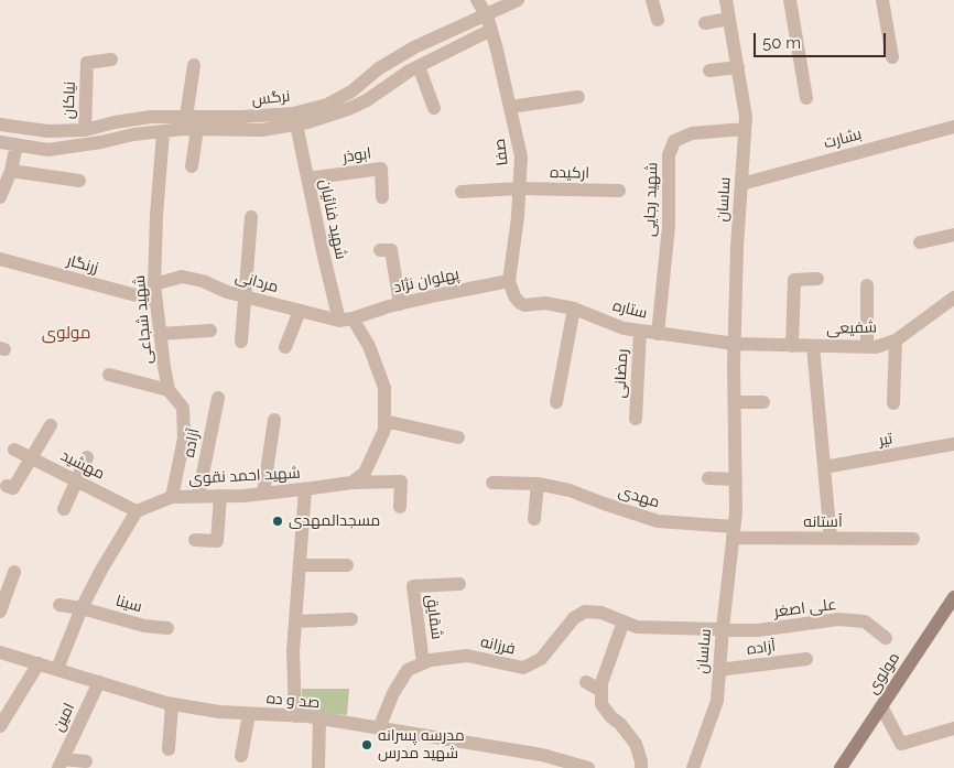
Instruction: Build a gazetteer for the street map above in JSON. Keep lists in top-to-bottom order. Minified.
{"streets":{"main road":["مولوی"],"street":["نرگس","نیاکان","بشارت","صفا","ابوذر","ارکیده","شهید رجایی","ساسان","شهید فنائیان","زرنگار","پهلوان نژاد","مردانی","ستاره","شهید شجاعی","شفیعی","رمضانی","تیر","آزاده","مهشید","شهید احمد نقوی","مهدی","آستانه","سینا","علی اصغر","شقایق","فرزانه","صد و ده","امین"]},"crossings":[["نرگس","نیاکان"],["نرگس","صفا"],["نرگس","شهید فنائیان"],["نرگس","شهید شجاعی"],["بشارت","ساسان"],["صفا","ارکیده"],["صفا","پهلوان نژاد"],["صفا","ستاره"],["ابوذر","شهید فنائیان"],["شهید رجایی","ساسان"],["شهید رجایی","ستاره"],["ساسان","ستاره"],["ساسان","شفیعی"],["ساسان","آزاده"],["ساسان","مهدی"],["ساسان","آستانه"],["ساسان","علی اصغر"],["ساسان","فرزانه"],["شهید فنائیان","پهلوان نژاد"],["شهید فنائیان","مردانی"],["زرنگار","شهید شجاعی"],["پهلوان نژاد","مردانی"],["پهلوان نژاد","ستاره"],["مردانی","شهید شجاعی"],["ستاره","شفیعی"],["ستاره","رمضانی"],["شهید شجاعی","شهید احمد نقوی"],["آزاده","شهید احمد نقوی"],["مهشید","شهید احمد نقوی"],["مهدی","آستانه"],["علی اصغر","فرزانه"],["شقایق","فرزانه"],["فرزانه","صد و ده"],["صد و ده","امین"]],"districts":["مولوی"],"places":["مسجدالمهدی","مدرسه پسرانه شهید مدرس"],"scale_bar":"50 m"}
